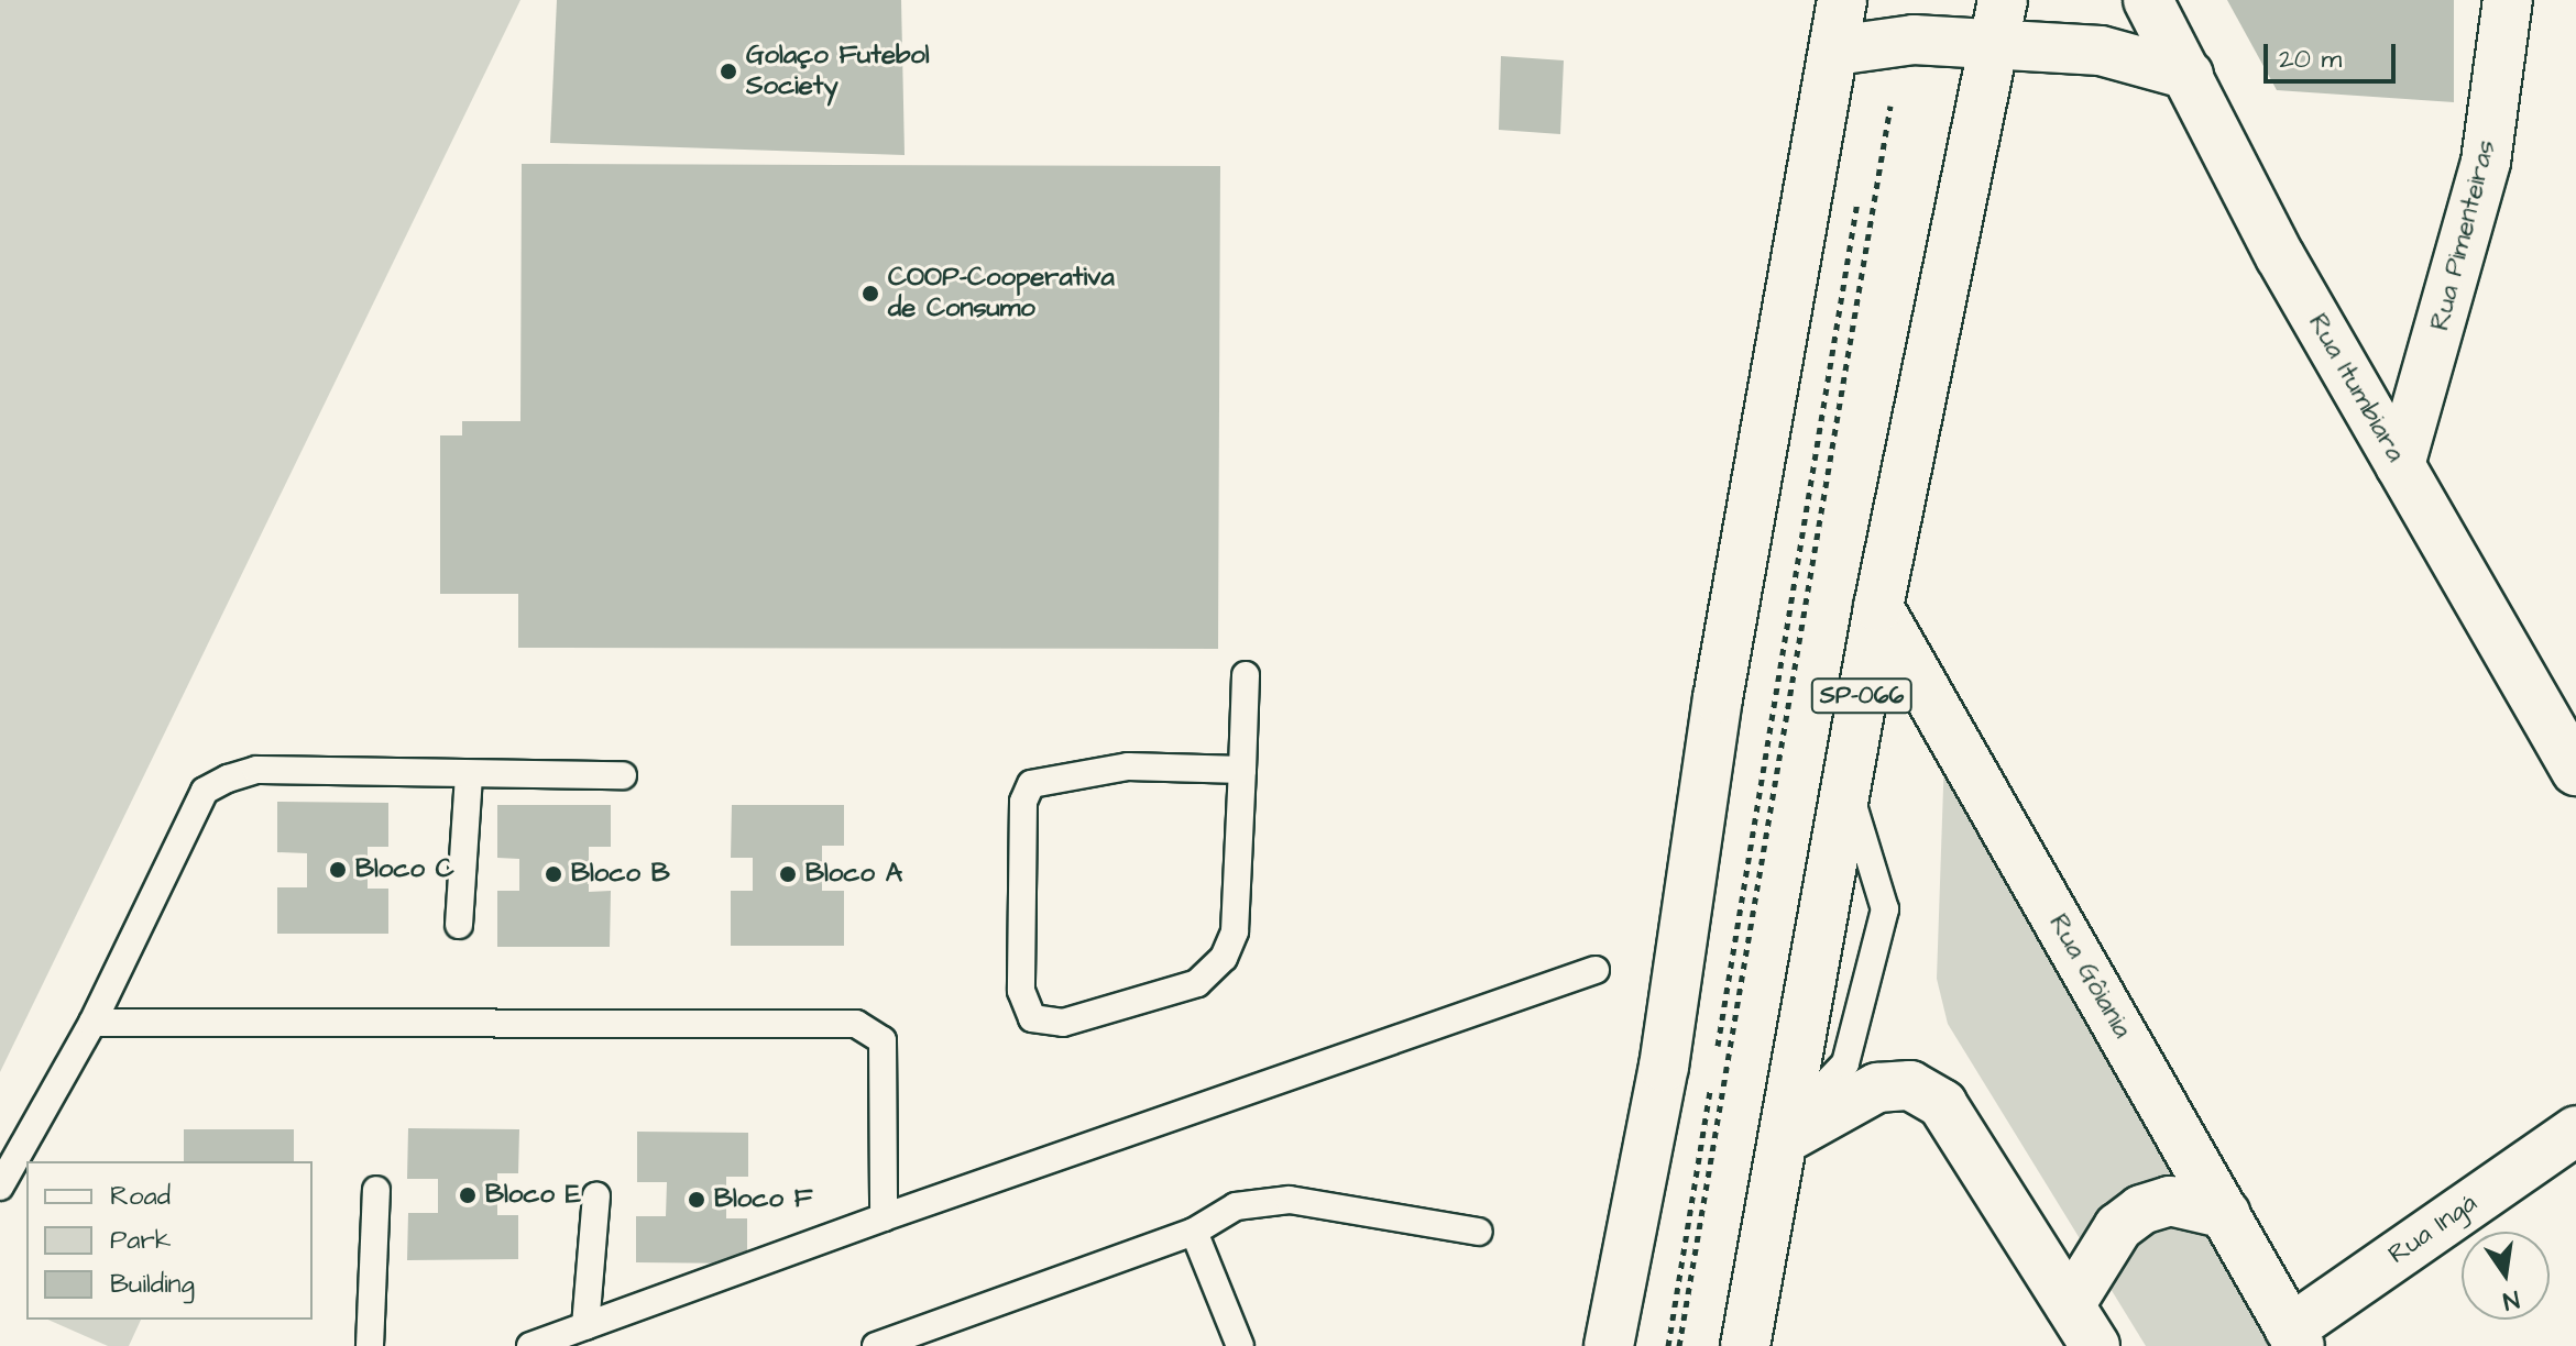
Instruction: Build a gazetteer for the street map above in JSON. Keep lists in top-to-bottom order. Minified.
{"streets":{"street":["Rua Pimenteiras","Rua Itumbiara","SP-066","Rua Gôiania","Rua Ingá"]},"crossings":[["Rua Pimenteiras","Rua Itumbiara"],["SP-066","Rua Gôiania"],["Rua Gôiania","Rua Ingá"]],"places":["Golaço Futebol Society","COOP-Cooperativa de Consumo","Bloco C","Bloco B","Bloco A","Bloco E","Bloco F"],"legend":["Road","Park","Building"],"scale_bar":"20 m","north":"bottom"}
